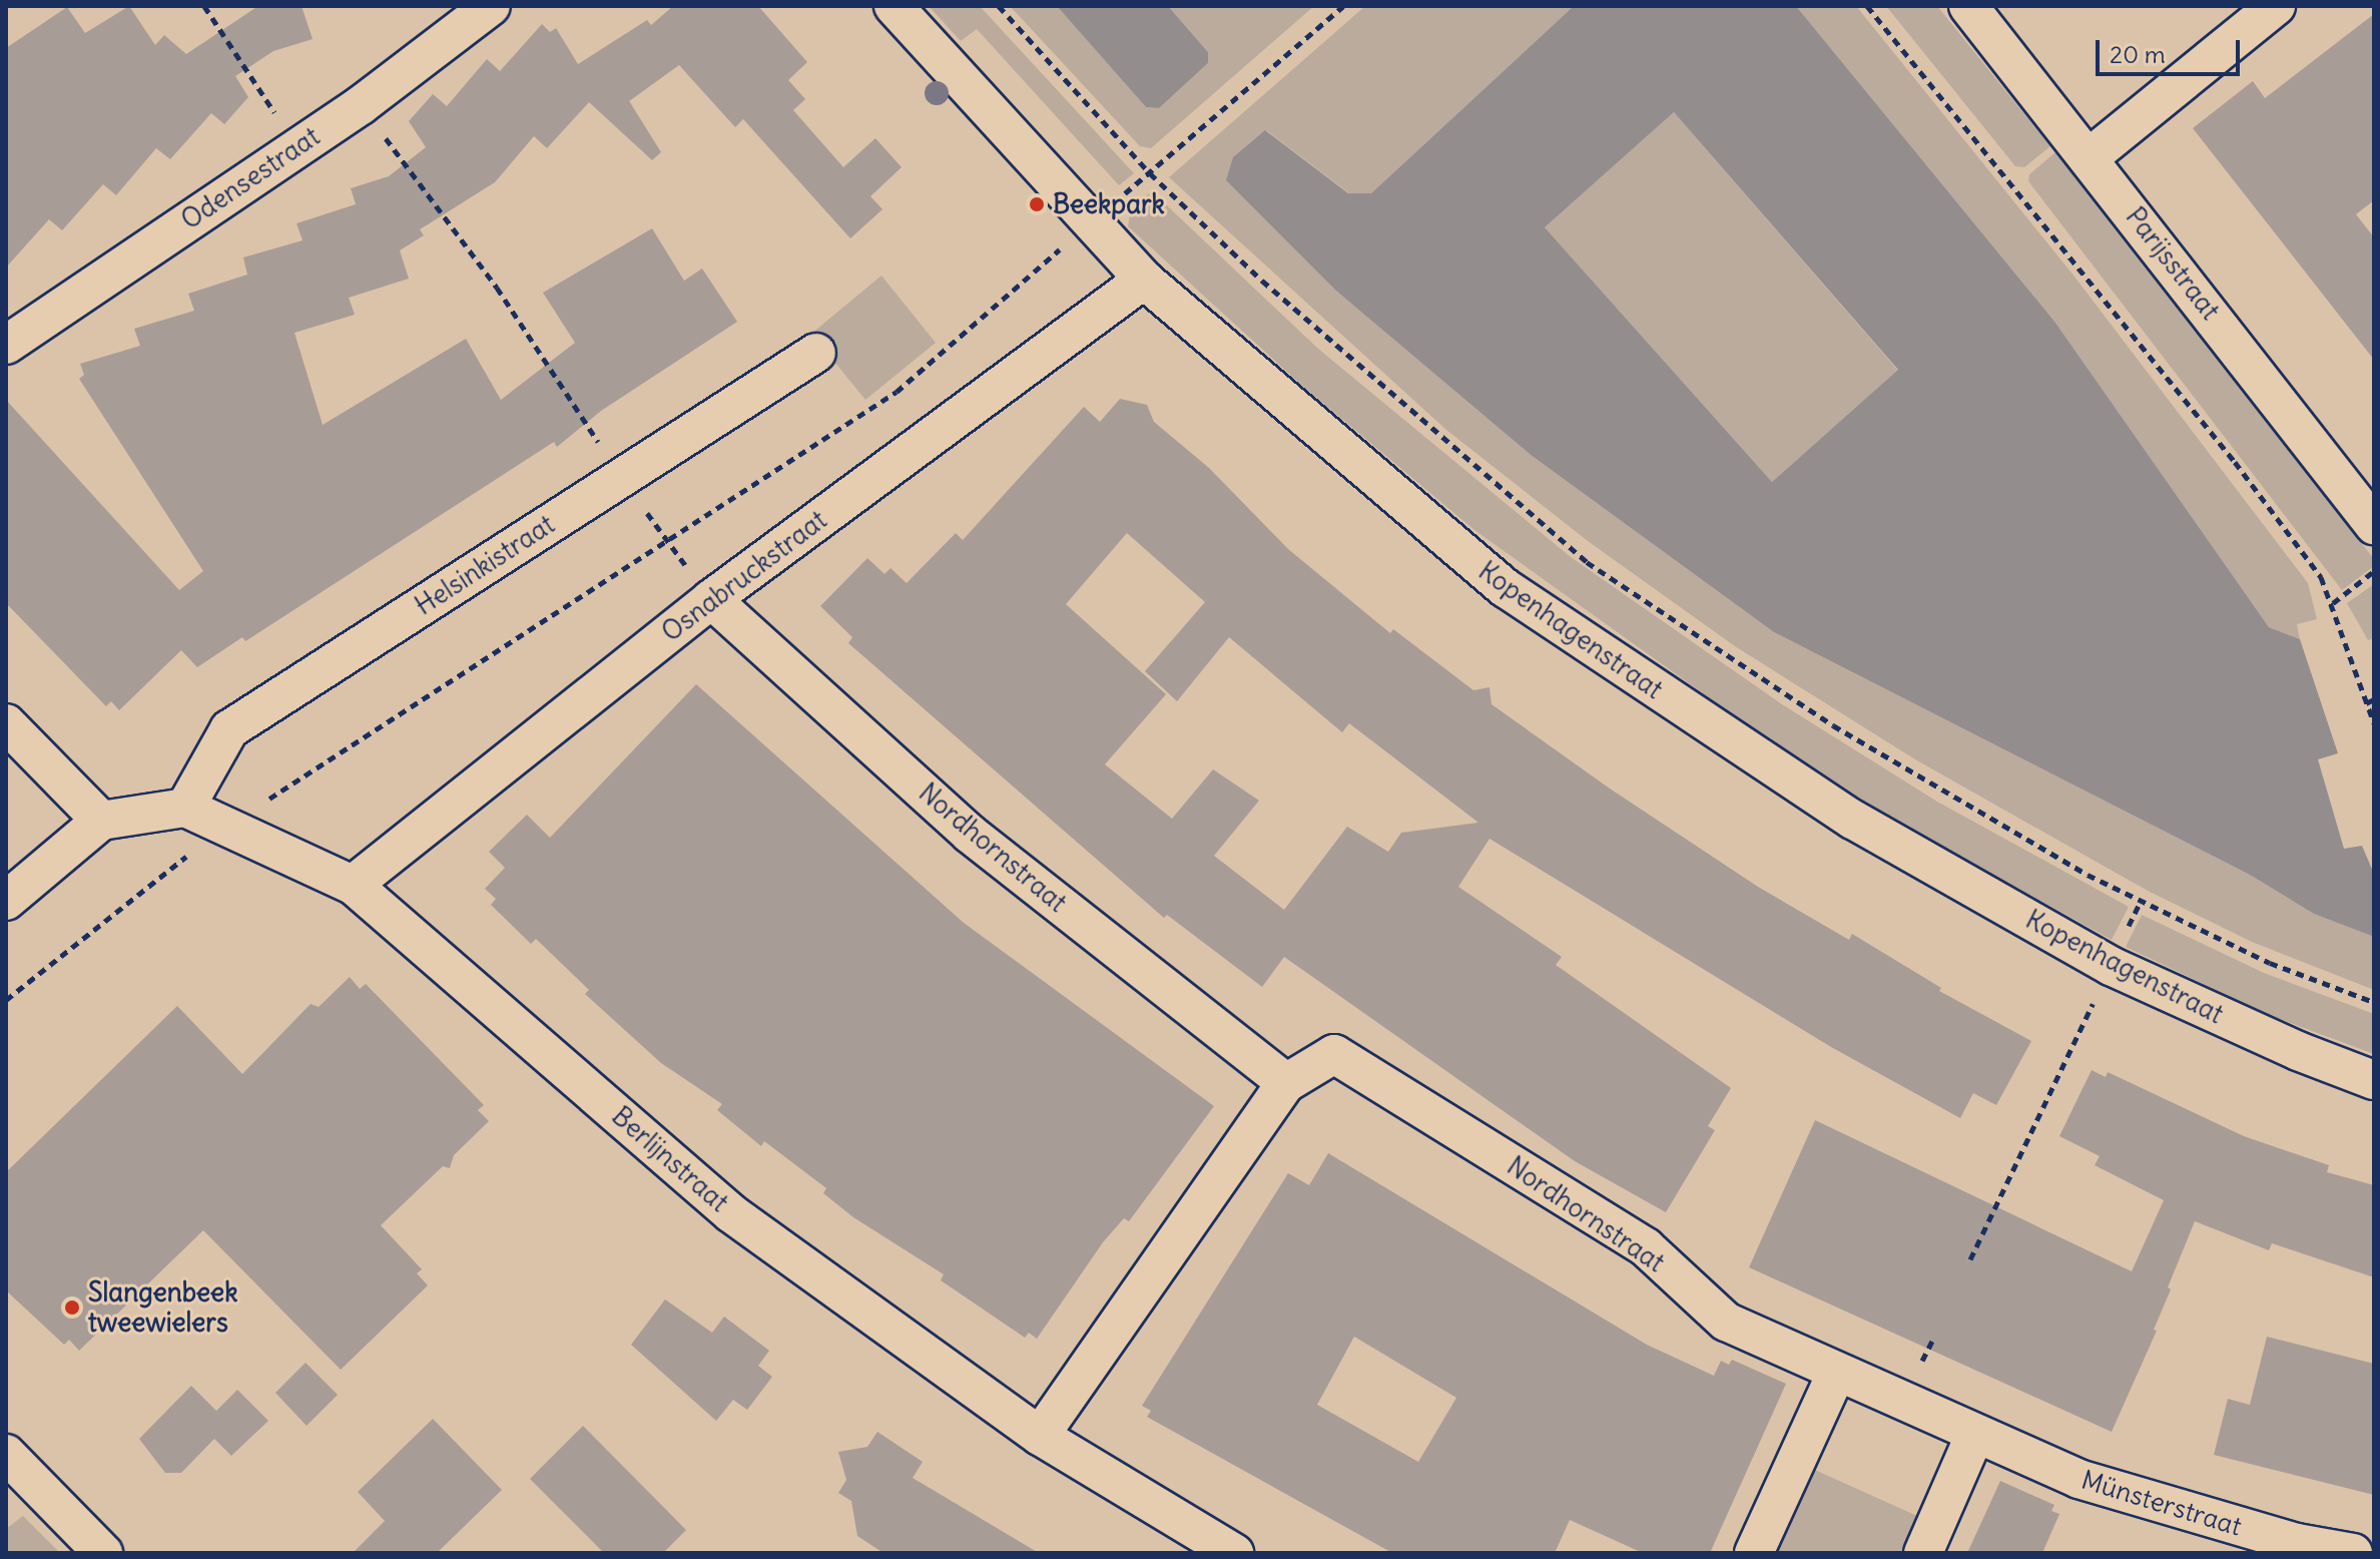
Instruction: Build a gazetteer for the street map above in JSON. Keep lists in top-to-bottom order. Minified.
{"streets":{"street":["Odensestraat","Parijsstraat","Helsinkistraat","Osnabruckstraat","Kopenhagenstraat","Nordhornstraat","Berlijnstraat","Münsterstraat"]},"crossings":[["Helsinkistraat","Berlijnstraat"],["Osnabruckstraat","Kopenhagenstraat"],["Osnabruckstraat","Nordhornstraat"],["Osnabruckstraat","Berlijnstraat"],["Nordhornstraat","Berlijnstraat"],["Nordhornstraat","Münsterstraat"]],"places":["Beekpark","Slangenbeek tweewielers"],"scale_bar":"20 m"}
